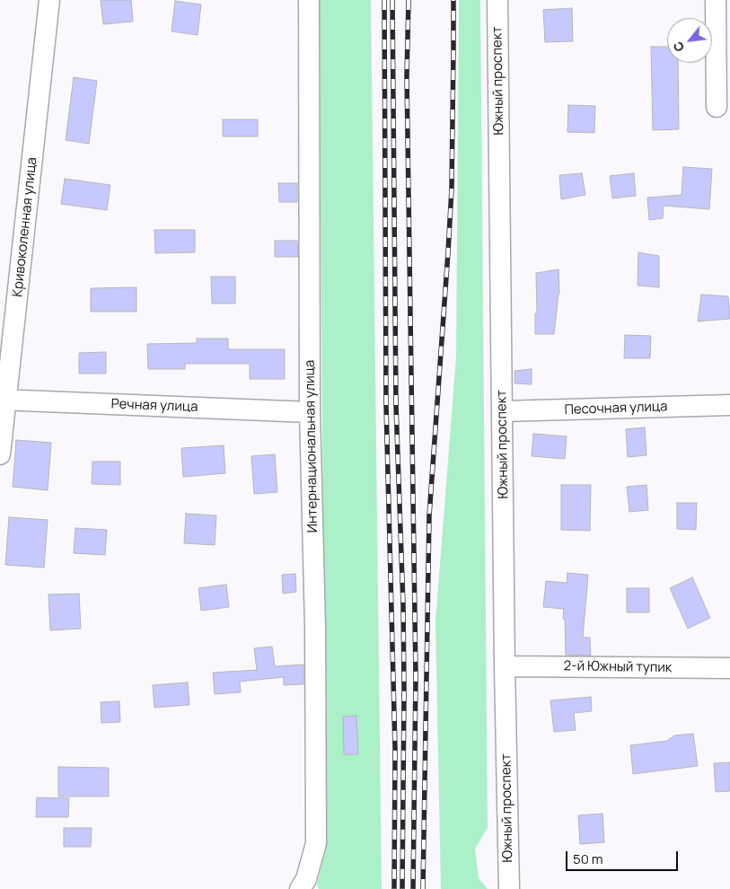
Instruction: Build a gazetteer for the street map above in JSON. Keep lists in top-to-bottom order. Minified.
{"streets":{"street":["Южный проспект","Кривоколенная улица","Речная улица","Песочная улица","Интернациональная улица","2-й Южный тупик"]},"crossings":[["Южный проспект","Песочная улица"],["Южный проспект","2-й Южный тупик"],["Кривоколенная улица","Речная улица"],["Речная улица","Интернациональная улица"]],"scale_bar":"50 m","north":"bottom left"}
